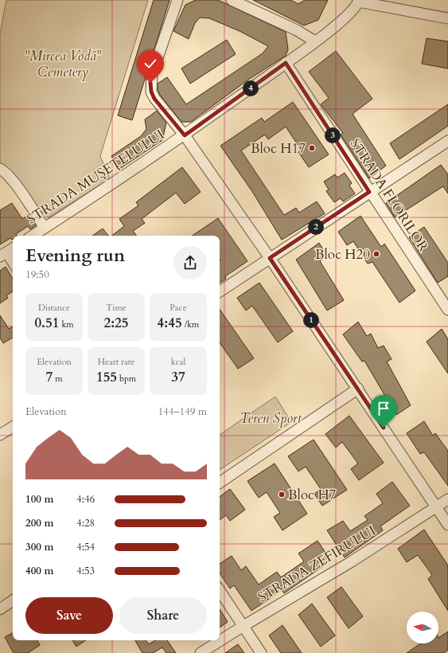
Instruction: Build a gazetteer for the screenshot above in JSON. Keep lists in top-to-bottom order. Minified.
{"streets":{"street":["STRADA MUȘEȚELULUI","STRADA FLORILOR","STRADA ZEFIRULUI"]},"crossings":[["STRADA MUȘEȚELULUI","STRADA FLORILOR"]],"parks":["\"Mircea Vodă\" Cemetery","Teren Sport"],"places":["Bloc H17","Bloc H20","Bloc H7"],"north":"left","page":{"pins":["4","3","2","1"],"heading":["Evening run","19:50"],"stats":[["Distance","0.51 km"],["Time","2:25"],["Pace","4:45 /km"],["Elevation","7 m"],["Heart rate","155 bpm"],["kcal","37"]],"chart":["Elevation","144–149 m"],"list":[{"name":"100 m","note":"4:46"},{"name":"200 m","note":"4:28"},{"name":"300 m","note":"4:54"},{"name":"400 m","note":"4:53"}],"buttons":["Save","Share"]}}
